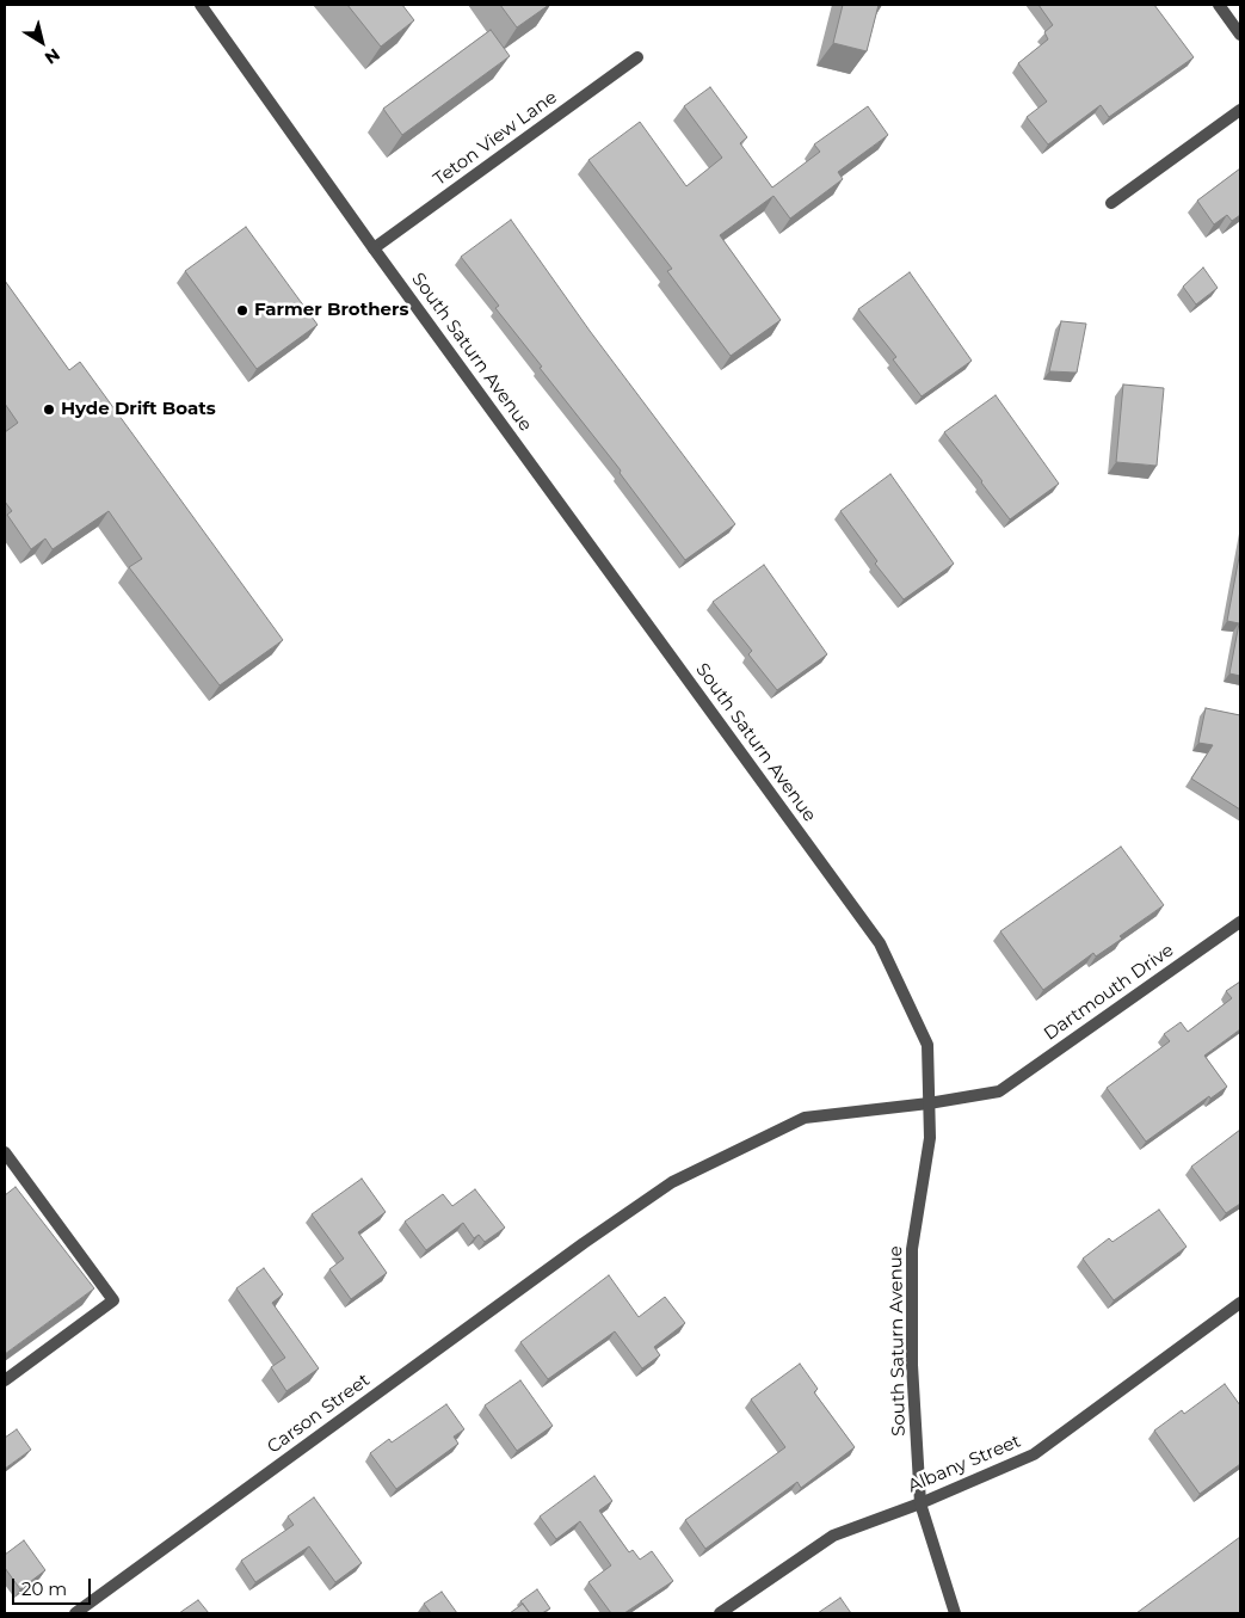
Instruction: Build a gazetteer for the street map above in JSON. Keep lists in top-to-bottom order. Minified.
{"streets":{"street":["Teton View Lane","South Saturn Avenue","Dartmouth Drive","Carson Street","Albany Street"]},"crossings":[["Teton View Lane","South Saturn Avenue"],["South Saturn Avenue","Carson Street"],["South Saturn Avenue","Albany Street"],["Dartmouth Drive","Carson Street"]],"places":["Farmer Brothers","Hyde Drift Boats"],"scale_bar":"20 m","north":"bottom right"}
